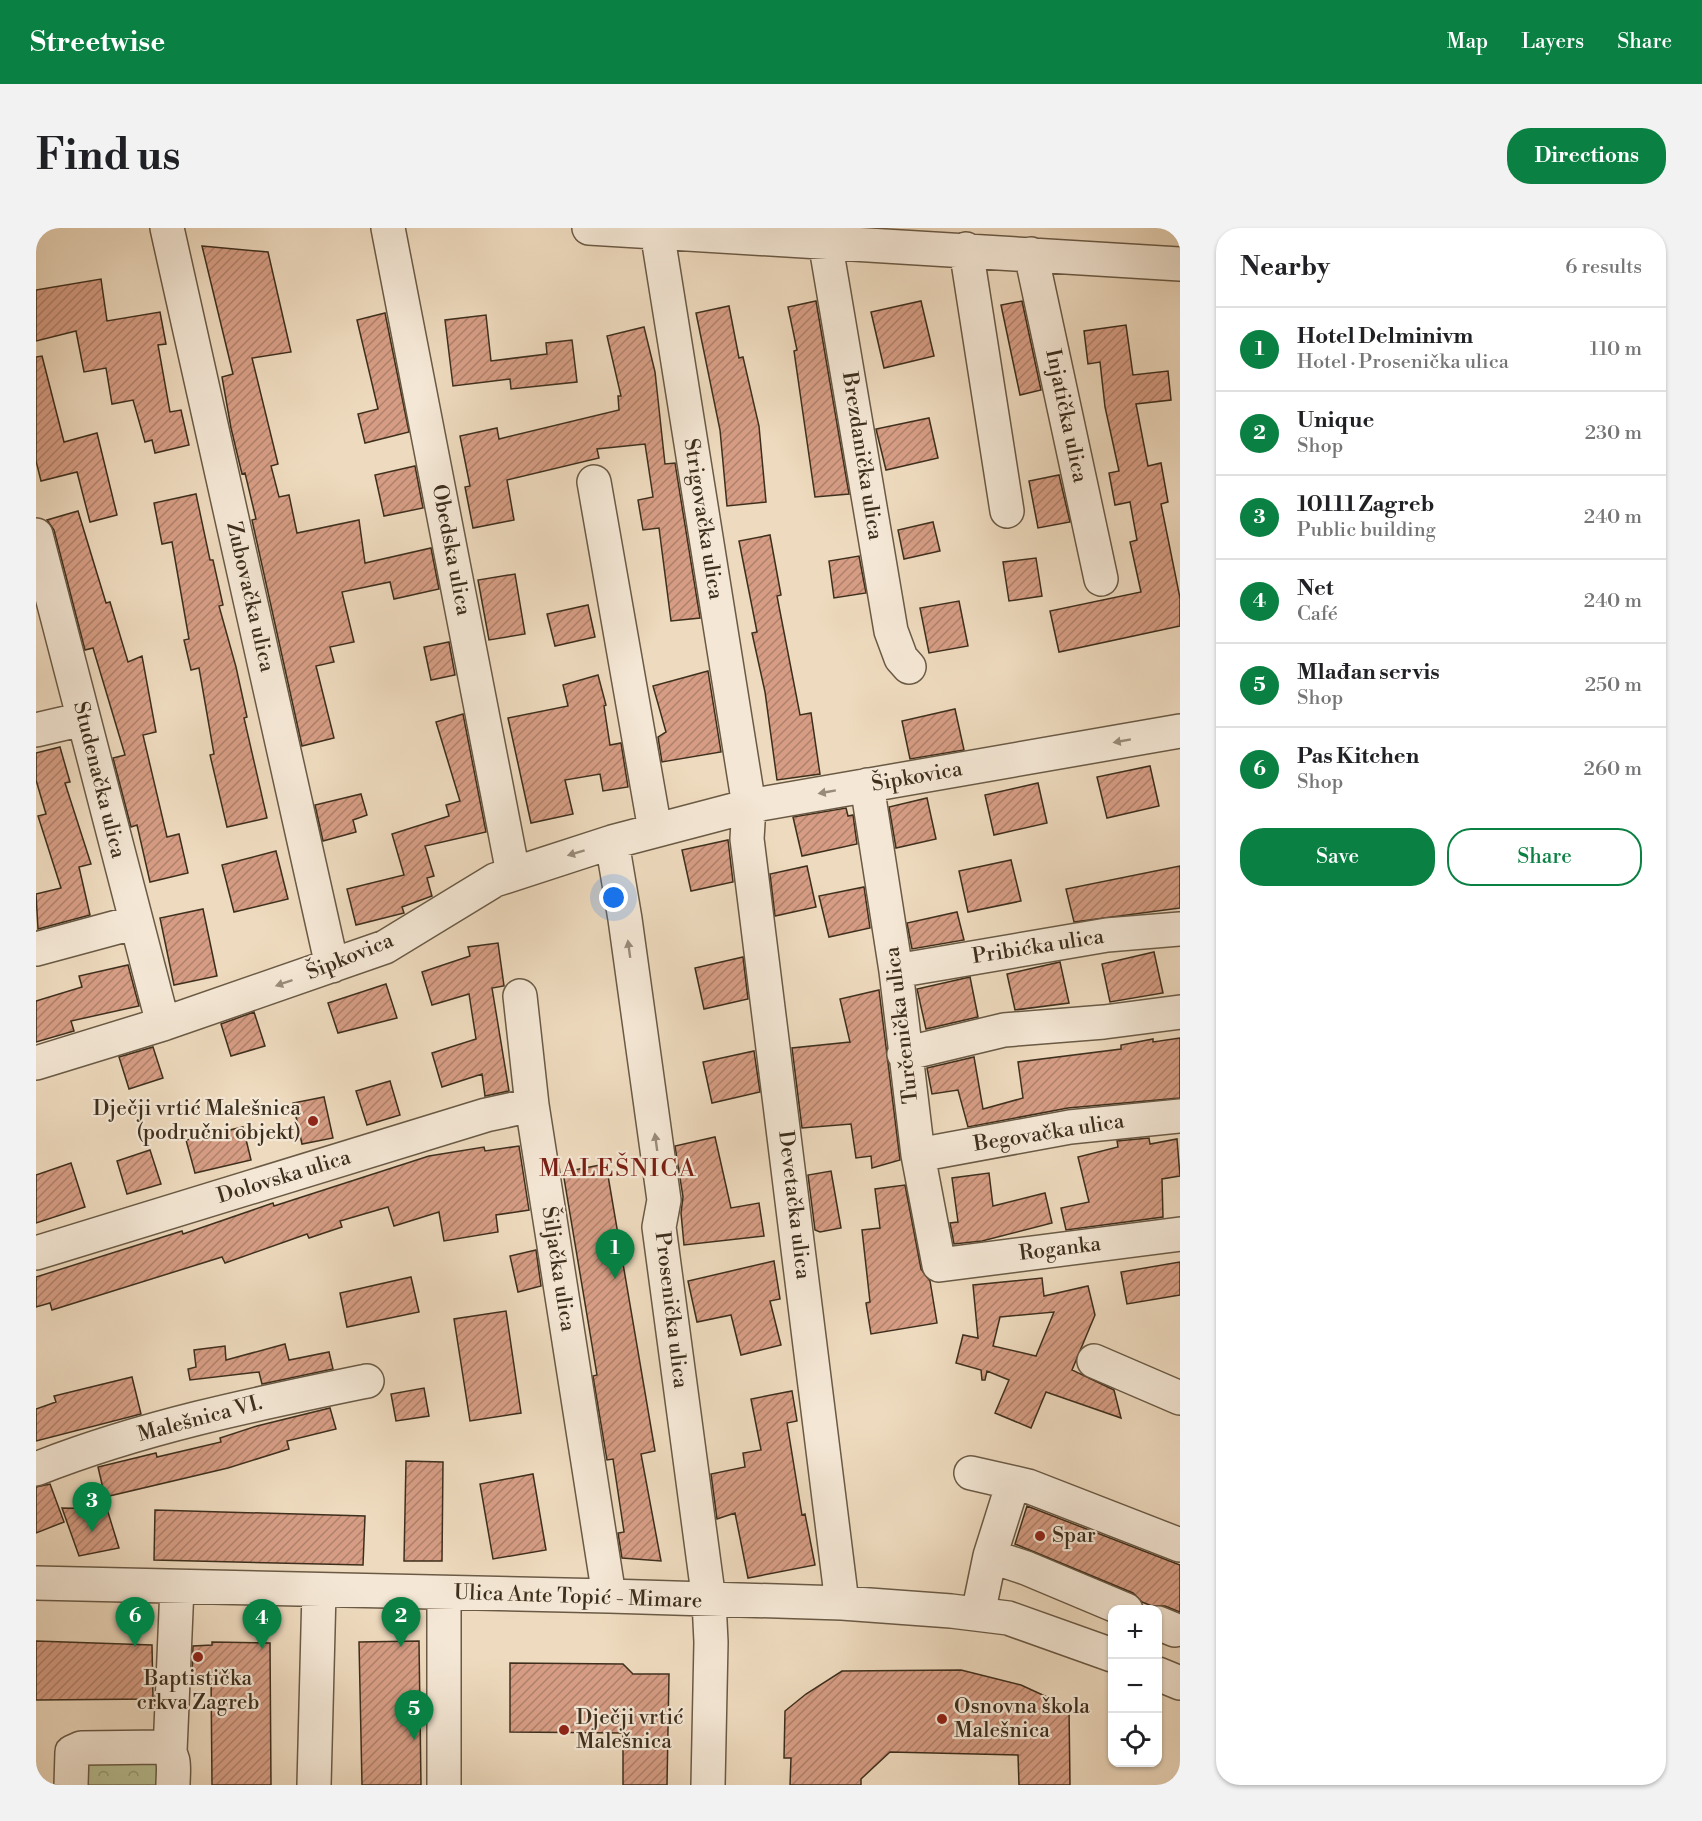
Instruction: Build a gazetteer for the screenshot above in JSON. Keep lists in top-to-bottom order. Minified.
{"streets":{"street":["Injatička ulica","Brezdanička ulica","Strigovačka ulica","Obedska ulica","Zubovačka ulica","Šipkovica","Studenačka ulica","Pribićka ulica","Turčenička ulica","Begovačka ulica","Dolovska ulica","Devetačka ulica","Roganka","Šiljačka ulica","Prosenička ulica","Malešnica VI.","Ulica Ante Topić - Mimare"]},"crossings":[["Strigovačka ulica","Šipkovica"],["Strigovačka ulica","Devetačka ulica"],["Obedska ulica","Šipkovica"],["Zubovačka ulica","Šipkovica"],["Šipkovica","Studenačka ulica"],["Šipkovica","Turčenička ulica"],["Šipkovica","Devetačka ulica"],["Šipkovica","Prosenička ulica"],["Pribićka ulica","Turčenička ulica"],["Turčenička ulica","Begovačka ulica"],["Turčenička ulica","Roganka"],["Dolovska ulica","Šiljačka ulica"],["Devetačka ulica","Ulica Ante Topić - Mimare"],["Šiljačka ulica","Ulica Ante Topić - Mimare"],["Prosenička ulica","Ulica Ante Topić - Mimare"]],"one_way":["Prosenička ulica"],"districts":["MALEŠNICA"],"places":["Dječji vrtić Malešnica (područni objekt)","Spar","Baptistička crkva Zagreb","Osnovna škola Malešnica","Dječji vrtić Malešnica"],"page":{"header":"Streetwise","nav":["Map","Layers","Share"],"buttons":["Directions",["Save","Share"]],"title":"Find us","heading":["Nearby","6 results"],"list":[{"mark":"1","name":"Hotel Delminivm","note":"Hotel · Prosenička ulica","value":"110 m"},{"mark":"2","name":"Unique","note":"Shop","value":"230 m"},{"mark":"3","name":"10111 Zagreb","note":"Public building","value":"240 m"},{"mark":"4","name":"Net","note":"Café","value":"240 m"},{"mark":"5","name":"Mlađan servis","note":"Shop","value":"250 m"},{"mark":"6","name":"Pas Kitchen","note":"Shop","value":"260 m"}],"pins":["1","3","2","6","4","5"],"map_buttons":["+","−"]}}
